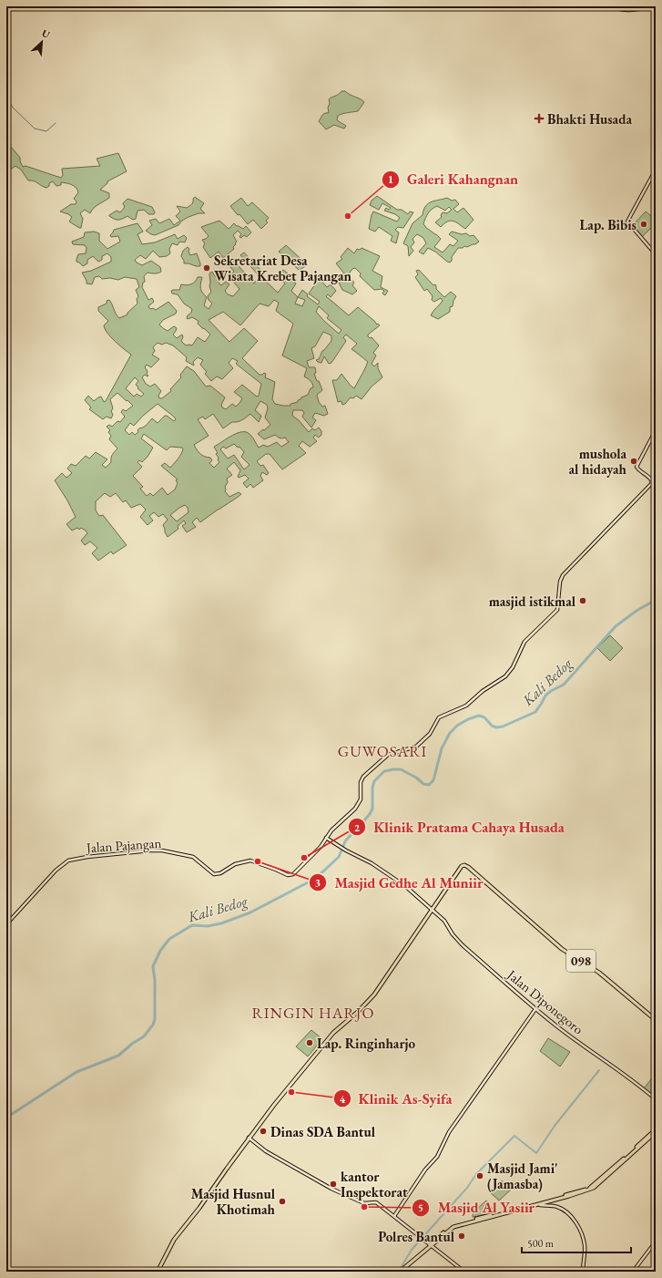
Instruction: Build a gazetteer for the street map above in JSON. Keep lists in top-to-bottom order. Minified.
{"streets":{"main road":["Jalan Pajangan","098","Jalan Diponegoro"]},"crossings":[["Jalan Pajangan","Jalan Diponegoro"],["098","Jalan Diponegoro"]],"districts":["GUWOSARI","RINGIN HARJO"],"water":["Kali Bedog"],"places":{"health":["Bhakti Husada"],"other":["Galeri Kahangnan","Lap. Bibis","Sekretariat Desa Wisata Krebet Pajangan","mushola al hidayah","masjid istikmal","Klinik Pratama Cahaya Husada","Masjid Gedhe Al Muniir","Lap. Ringinharjo","Klinik As-Syifa","Dinas SDA Bantul","Masjid Jami' (Jamasba)","kantor Inspektorat","Masjid Husnul Khotimah","Masjid Al Yasiir","Polres Bantul"]},"scale_bar":"500 m","north":"top right"}
